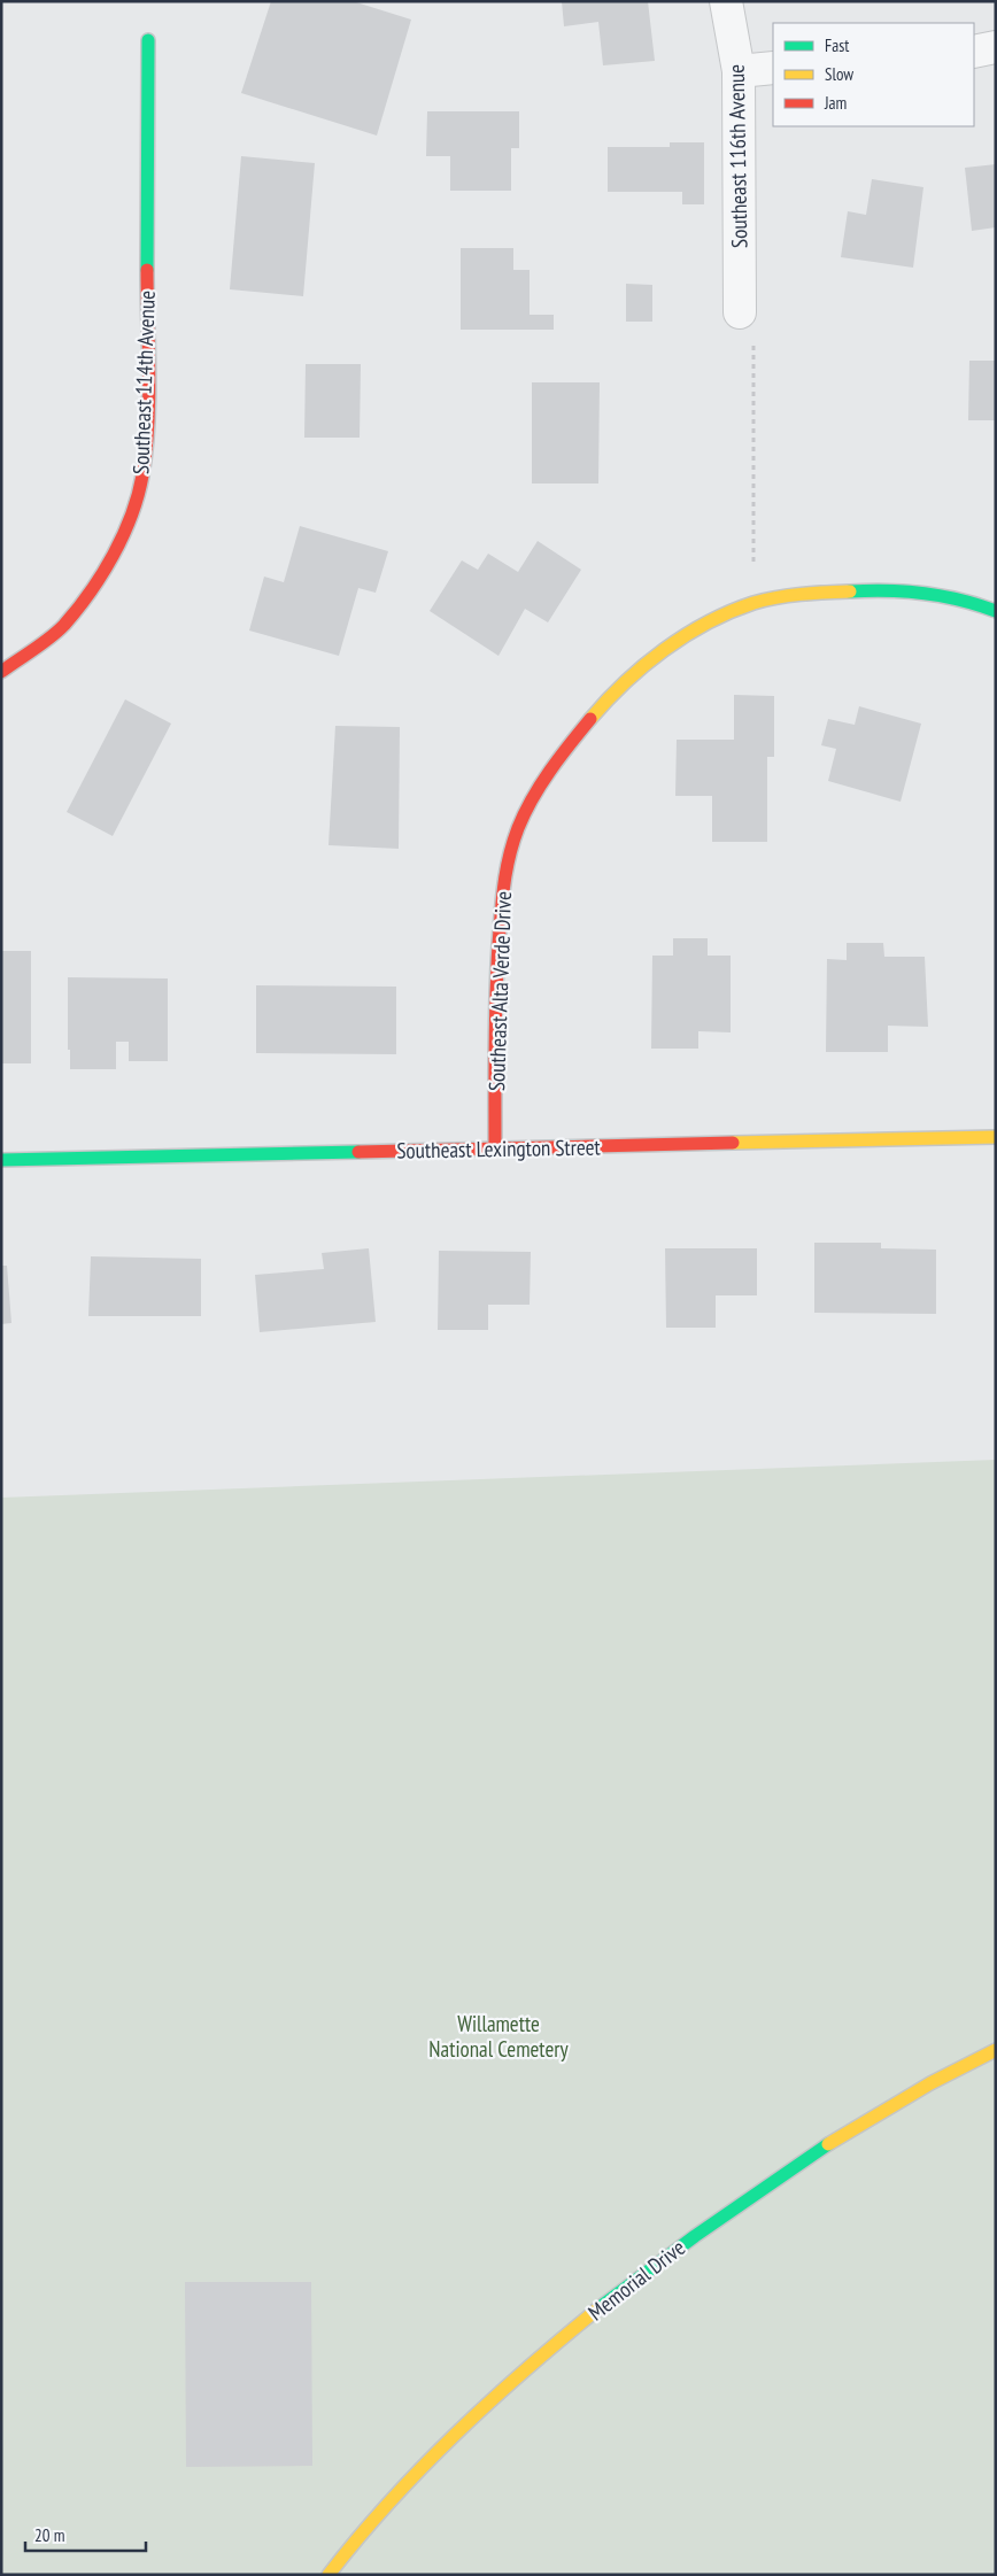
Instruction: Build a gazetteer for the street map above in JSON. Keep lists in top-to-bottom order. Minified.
{"streets":{"street":["Southeast 116th Avenue","Southeast 114th Avenue","Southeast Alta Verde Drive","Southeast Lexington Street","Memorial Drive"]},"crossings":[["Southeast Alta Verde Drive","Southeast Lexington Street"]],"parks":["Willamette National Cemetery"],"legend":["Fast","Slow","Jam"],"scale_bar":"20 m"}
